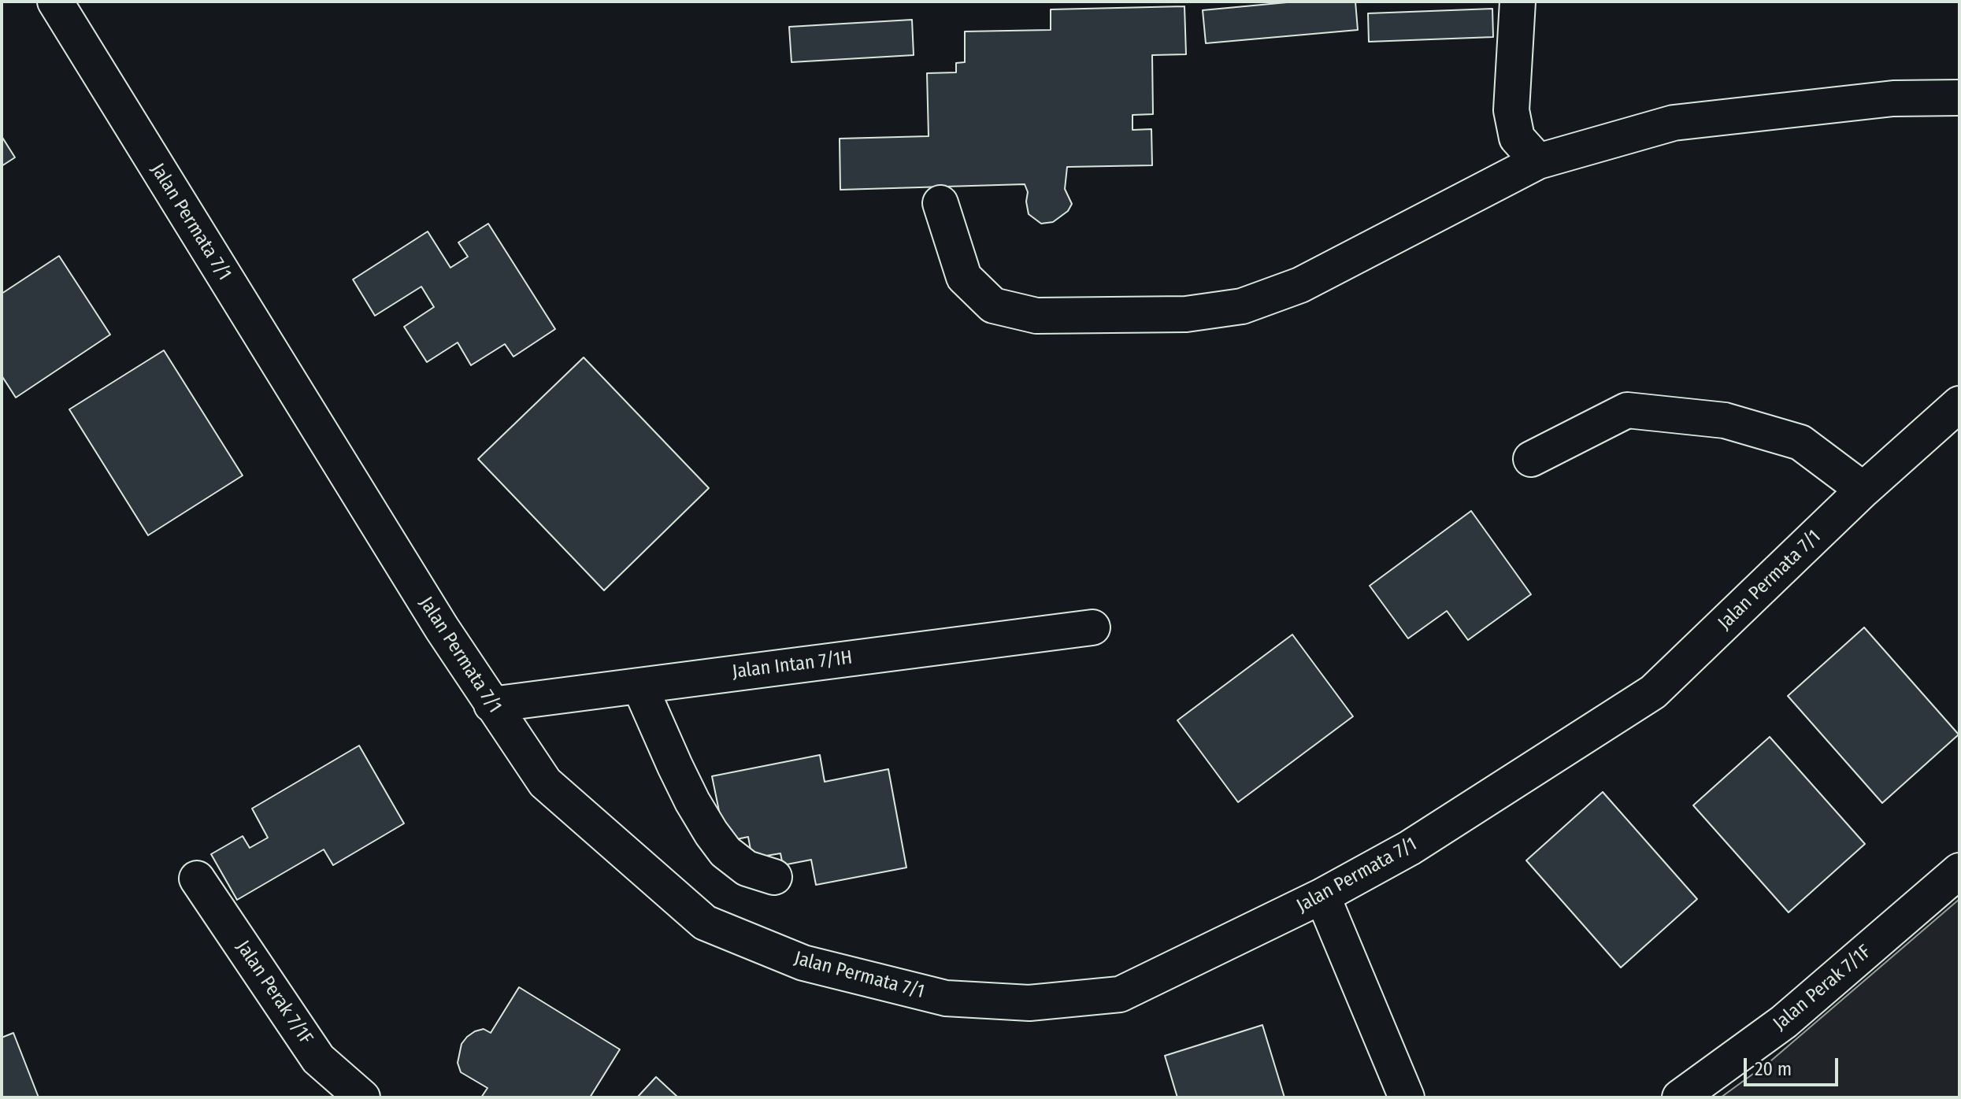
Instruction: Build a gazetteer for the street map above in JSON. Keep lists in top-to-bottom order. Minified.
{"streets":{"street":["Jalan Permata 7/1","Jalan Intan 7/1H","Jalan Perak 7/1F"]},"crossings":[["Jalan Permata 7/1","Jalan Intan 7/1H"]],"scale_bar":"20 m"}
